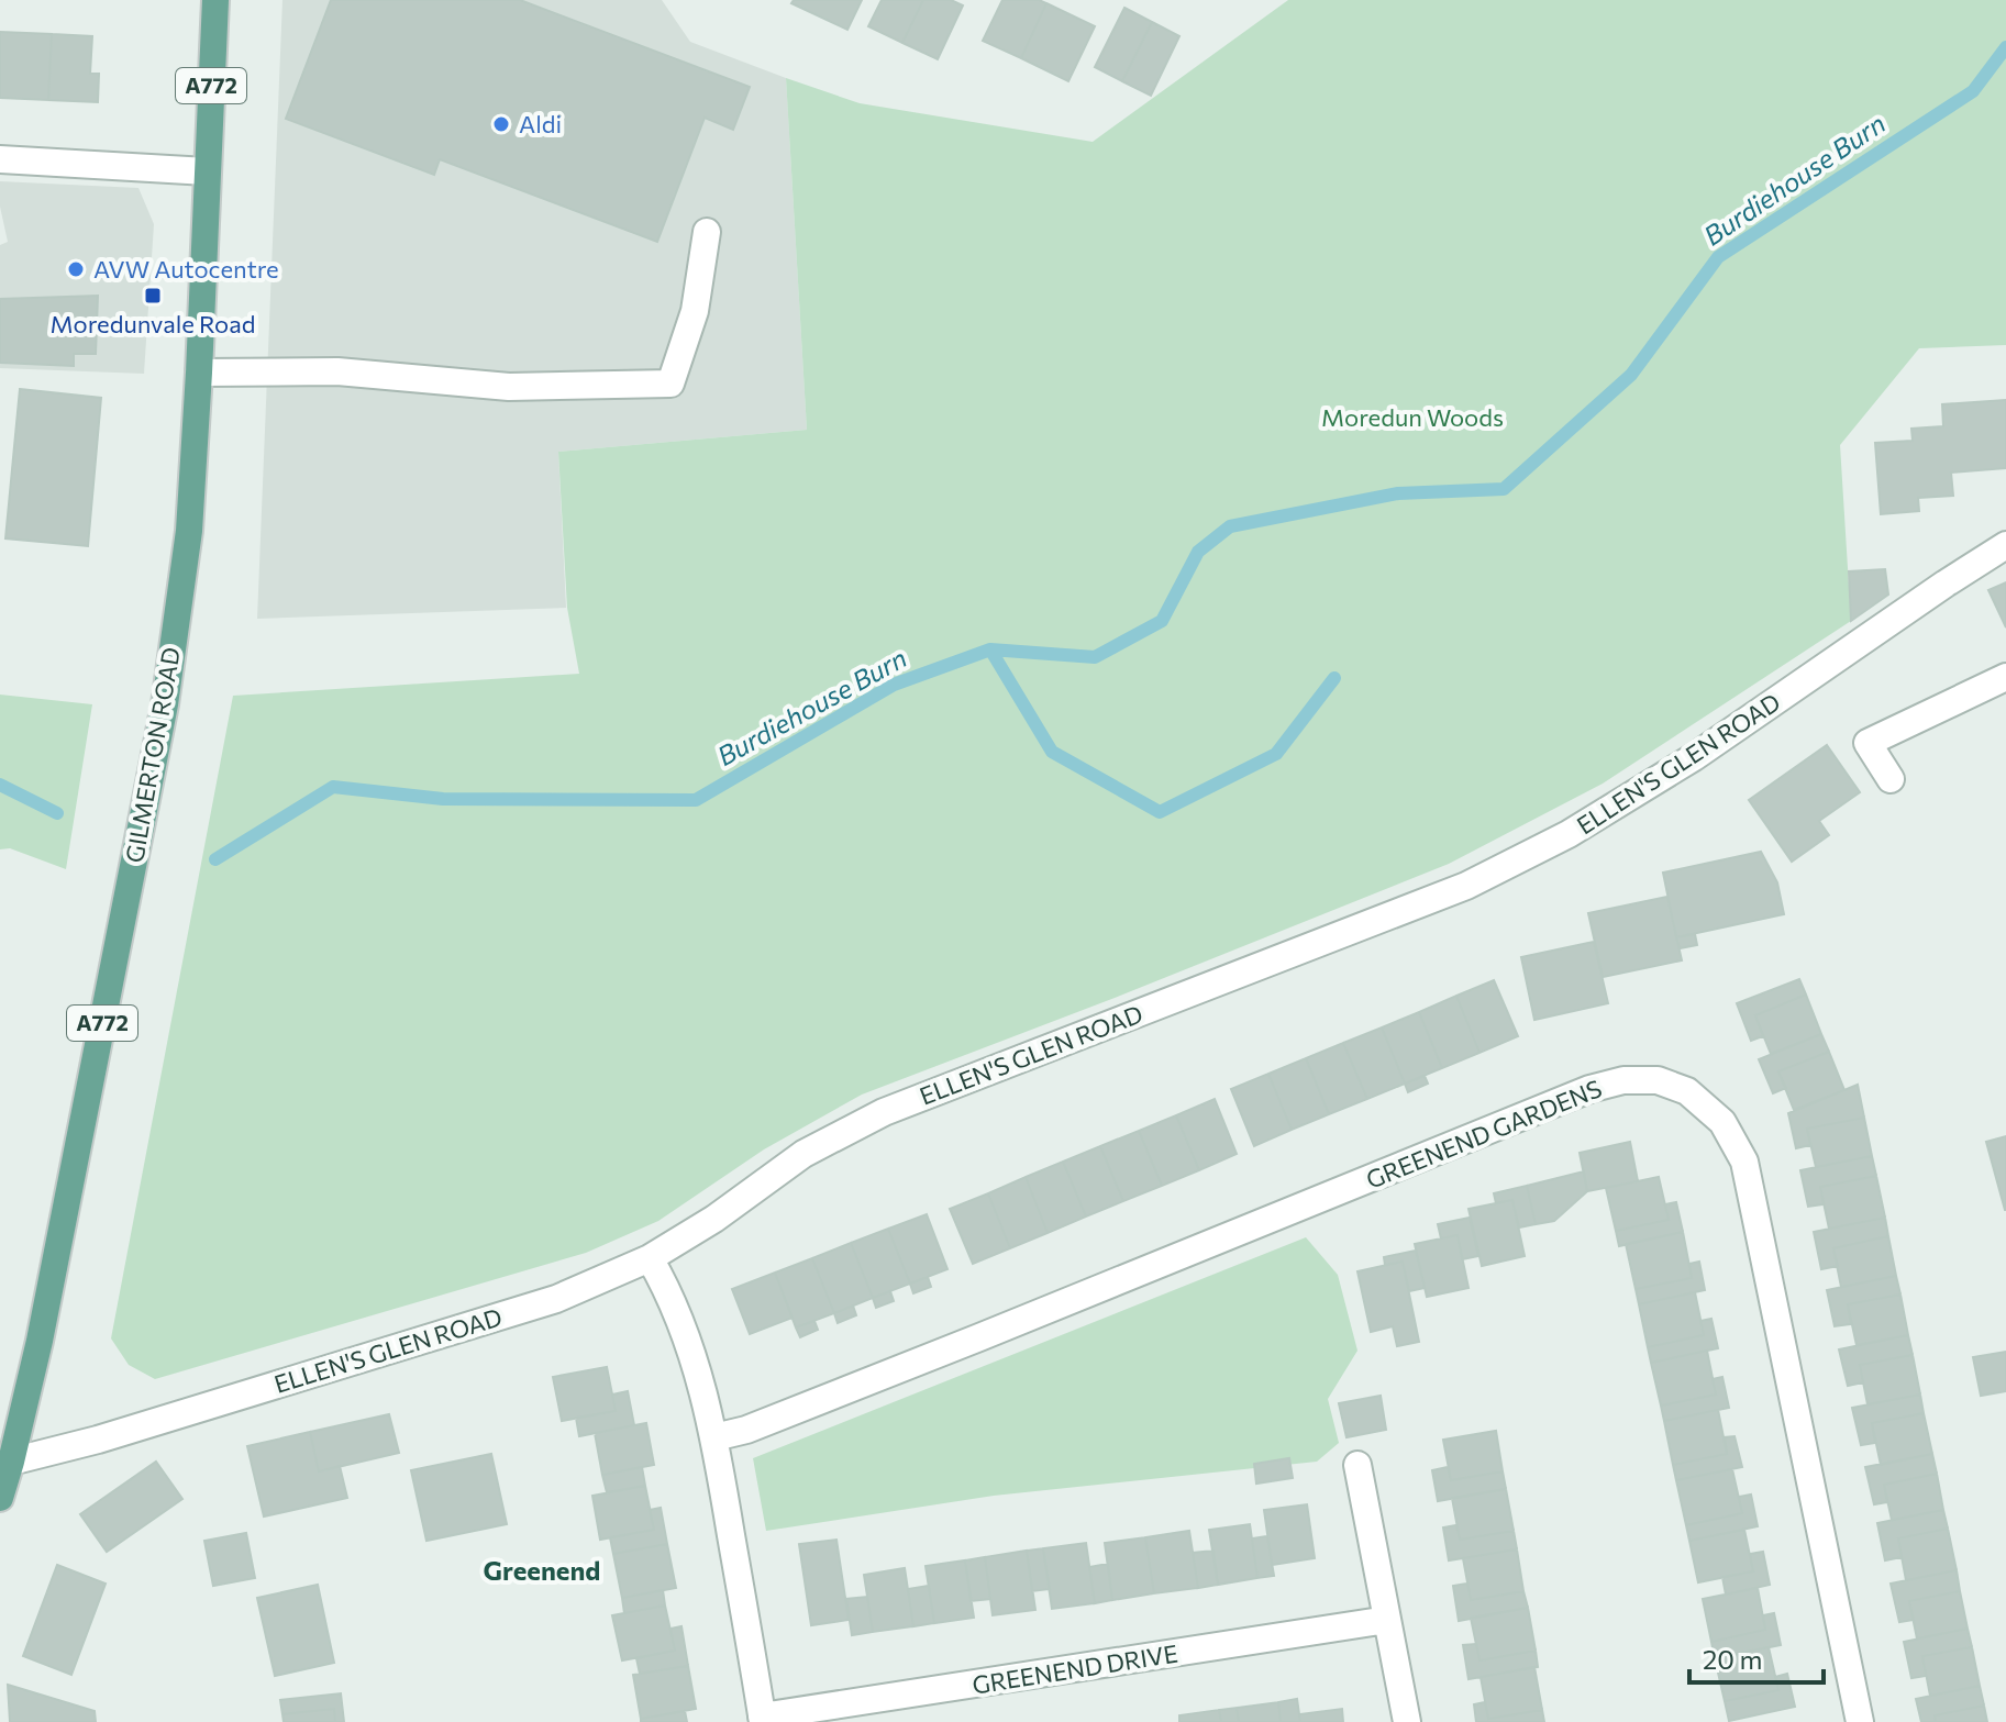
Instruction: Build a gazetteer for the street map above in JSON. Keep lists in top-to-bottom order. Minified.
{"streets":{"main road":["A772","GILMERTON ROAD"],"street":["ELLEN'S GLEN ROAD","GREENEND GARDENS","GREENEND DRIVE"]},"crossings":[["GILMERTON ROAD","ELLEN'S GLEN ROAD"]],"districts":["Greenend"],"water":["Burdiehouse Burn"],"parks":["Moredun Woods"],"places":{"other":["Aldi","AVW Autocentre"],"transit":["Moredunvale Road"]},"scale_bar":"20 m"}
